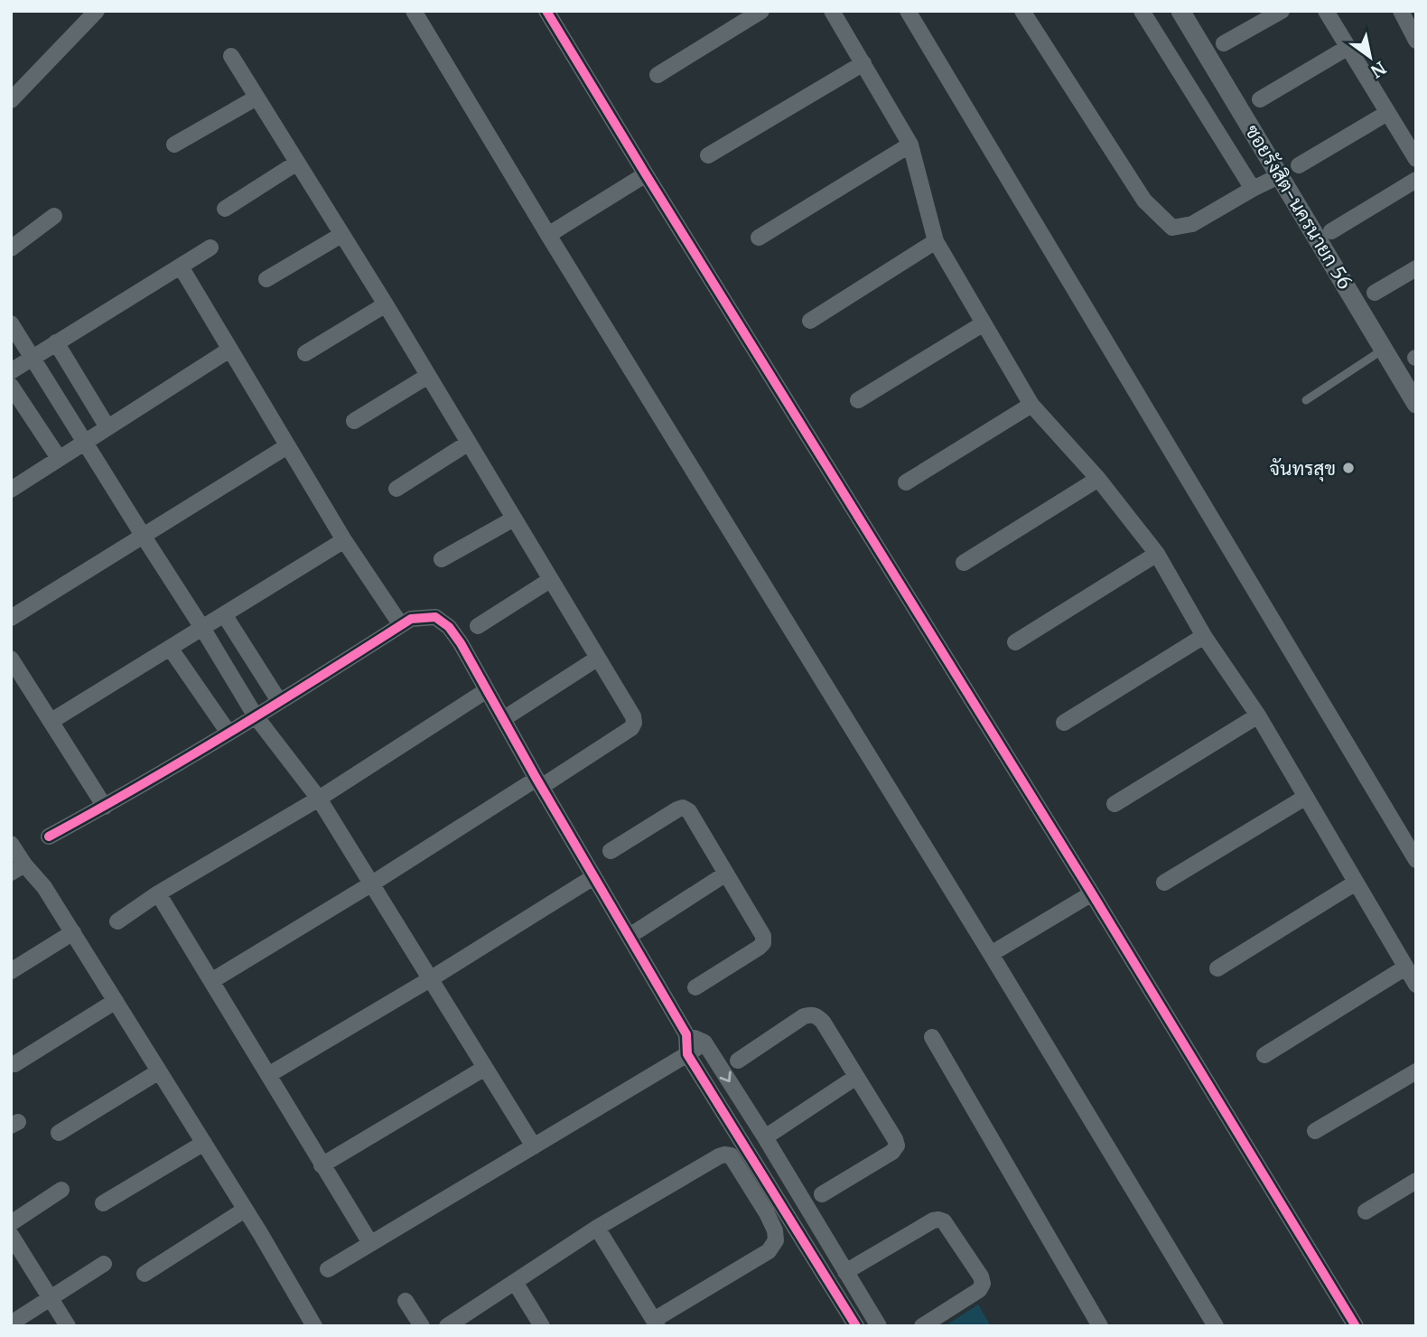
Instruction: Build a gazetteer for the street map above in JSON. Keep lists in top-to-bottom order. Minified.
{"streets":{"street":["ซอยรังสิต-นครนายก 56"]},"places":["จันทรสุข"],"north":"bottom right"}
